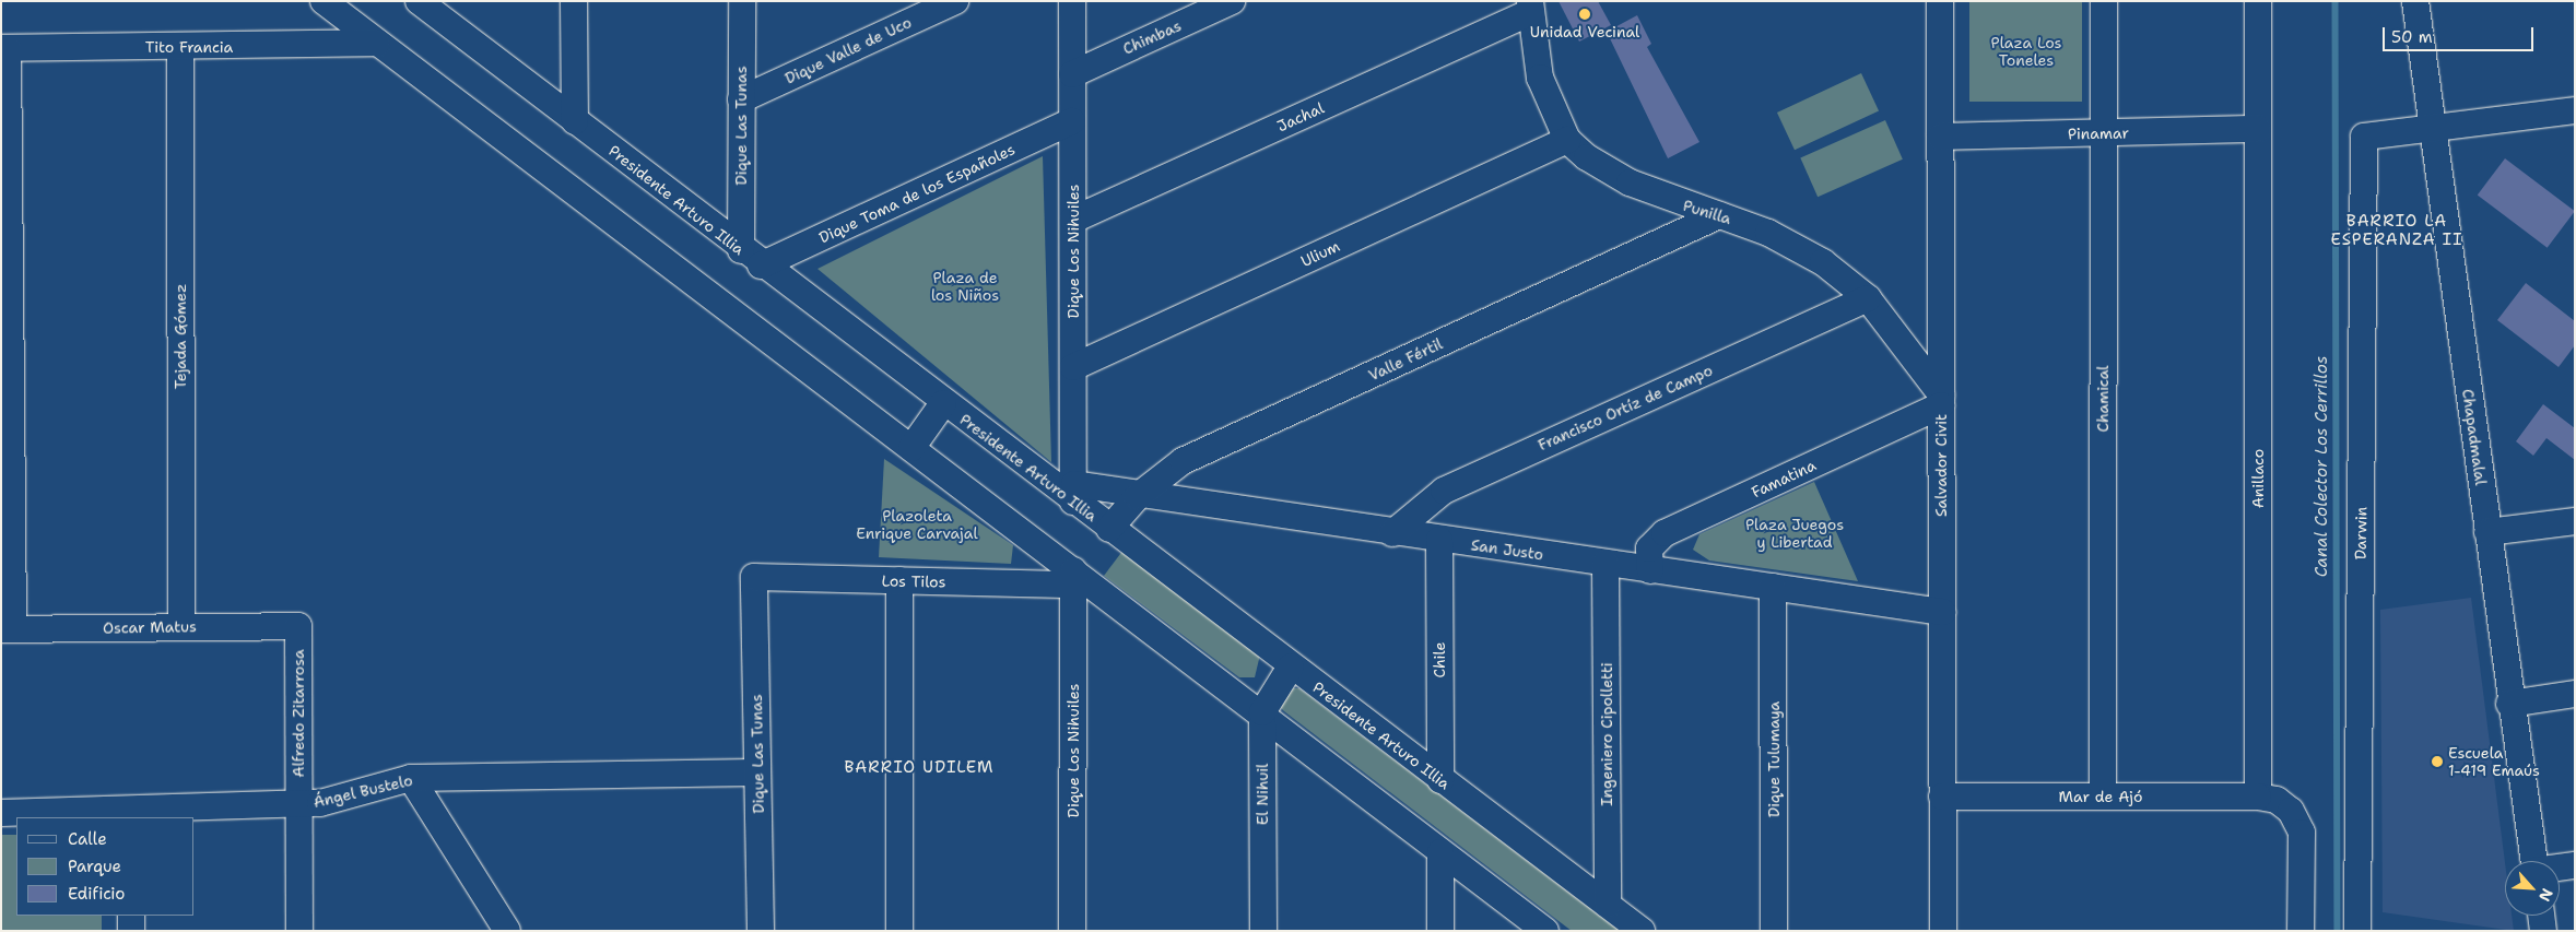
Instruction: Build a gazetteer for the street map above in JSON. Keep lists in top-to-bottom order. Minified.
{"streets":{"street":["Chimbas","Tito Francia","Dique Valle de Uco","Jachal","Dique Las Tunas","Pinamar","Dique Toma de los Españoles","Presidente Arturo Illia","Punilla","Dique Los Nihuiles","Ulium","Tejada Gómez","Valle Fértil","Chamical","Francisco Ortíz de Campo","Chapadmalal","Salvador Civit","Famatina","Anillaco","Darwin","San Justo","Los Tilos","Oscar Matus","Chile","Alfredo Zitarrosa","Ingeniero Cipolletti","Dique Tulumaya","Ángel Bustelo","El Nihuil","Mar de Ajó"]},"crossings":[["Chimbas","Dique Los Nihuiles"],["Tito Francia","Tejada Gómez"],["Dique Valle de Uco","Dique Las Tunas"],["Jachal","Dique Los Nihuiles"],["Dique Las Tunas","Dique Toma de los Españoles"],["Dique Las Tunas","Presidente Arturo Illia"],["Dique Las Tunas","Los Tilos"],["Dique Las Tunas","Ángel Bustelo"],["Pinamar","Chamical"],["Pinamar","Salvador Civit"],["Pinamar","Anillaco"],["Dique Toma de los Españoles","Presidente Arturo Illia"],["Dique Toma de los Españoles","Dique Los Nihuiles"],["Presidente Arturo Illia","Dique Los Nihuiles"],["Presidente Arturo Illia","Valle Fértil"],["Presidente Arturo Illia","San Justo"],["Presidente Arturo Illia","Chile"],["Presidente Arturo Illia","Ingeniero Cipolletti"],["Punilla","Ulium"],["Punilla","Valle Fértil"],["Punilla","Francisco Ortíz de Campo"],["Punilla","Salvador Civit"],["Punilla","Famatina"],["Dique Los Nihuiles","Ulium"],["Dique Los Nihuiles","San Justo"],["Dique Los Nihuiles","Los Tilos"],["Tejada Gómez","Oscar Matus"],["Valle Fértil","San Justo"],["Chamical","Mar de Ajó"],["Francisco Ortíz de Campo","San Justo"],["Chapadmalal","Darwin"],["Salvador Civit","Famatina"],["Salvador Civit","San Justo"],["Salvador Civit","Mar de Ajó"],["Famatina","San Justo"],["Anillaco","Mar de Ajó"],["San Justo","Chile"],["San Justo","Ingeniero Cipolletti"],["San Justo","Dique Tulumaya"],["Oscar Matus","Alfredo Zitarrosa"],["Alfredo Zitarrosa","Ángel Bustelo"]],"districts":["BARRIO LA ESPERANZA II","BARRIO UDILEM"],"water":["Canal Colector Los Cerrillos"],"parks":["Plaza Los Toneles","Plaza de los Niños","Plazoleta Enrique Carvajal","Plaza Juegos y Libertad"],"places":["Unidad Vecinal","Escuela 1-419 Emaús"],"legend":["Calle","Parque","Edificio"],"scale_bar":"50 m","north":"bottom right"}
